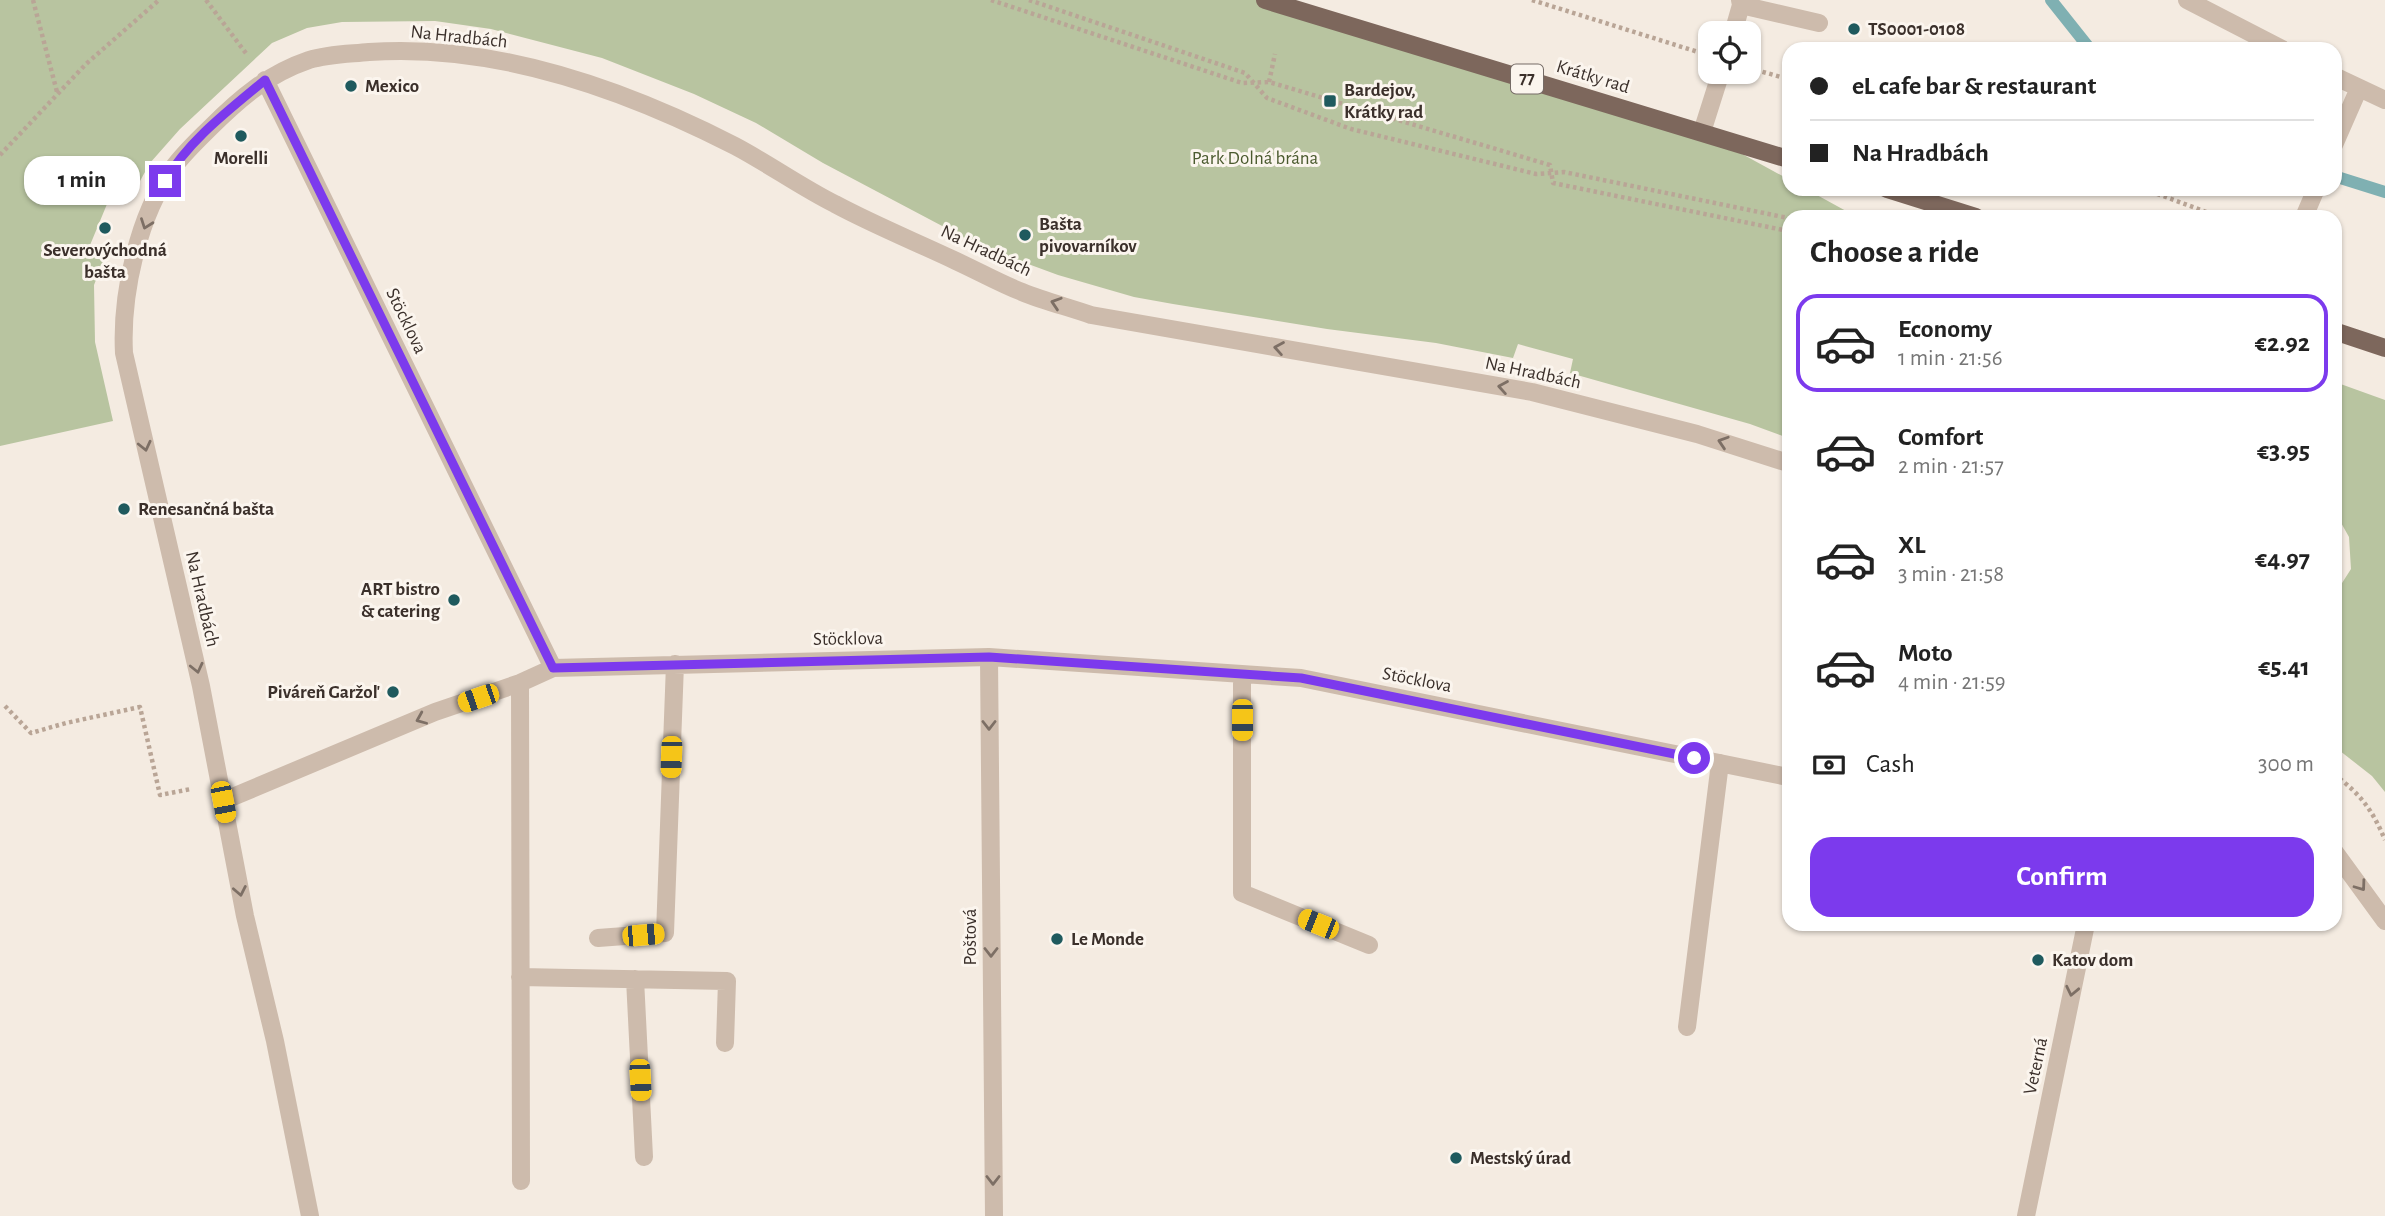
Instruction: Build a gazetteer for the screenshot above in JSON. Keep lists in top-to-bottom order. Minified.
{"streets":{"main road":["Krátky rad","77"],"street":["Na Hradbách","Stöcklova","Poštová","Veterná"]},"crossings":[["Na Hradbách","Stöcklova"],["Stöcklova","Poštová"]],"one_way":["Poštová","Veterná"],"parks":["Park Dolná brána"],"places":{"other":["TS0001-0108","Mexico","Morelli","Severovýchodná bašta","Bašta pivovarníkov","Renesančná bašta","ART bistro & catering","Piváreň Garžoľ","Le Monde","Katov dom","Mestský úrad"],"transit":["Bardejov, Krátky rad"]},"page":{"banner":["eL cafe bar & restaurant","Na Hradbách"],"bubble":"1 min","heading":"Choose a ride","list":[{"name":"Economy","note":"1 min · 21:56","value":"€2.92"},{"name":"Comfort","note":"2 min · 21:57","value":"€3.95"},{"name":"XL","note":"3 min · 21:58","value":"€4.97"},{"name":"Moto","note":"4 min · 21:59","value":"€5.41"}],"pay":["Cash","300 m"],"buttons":"Confirm"}}
